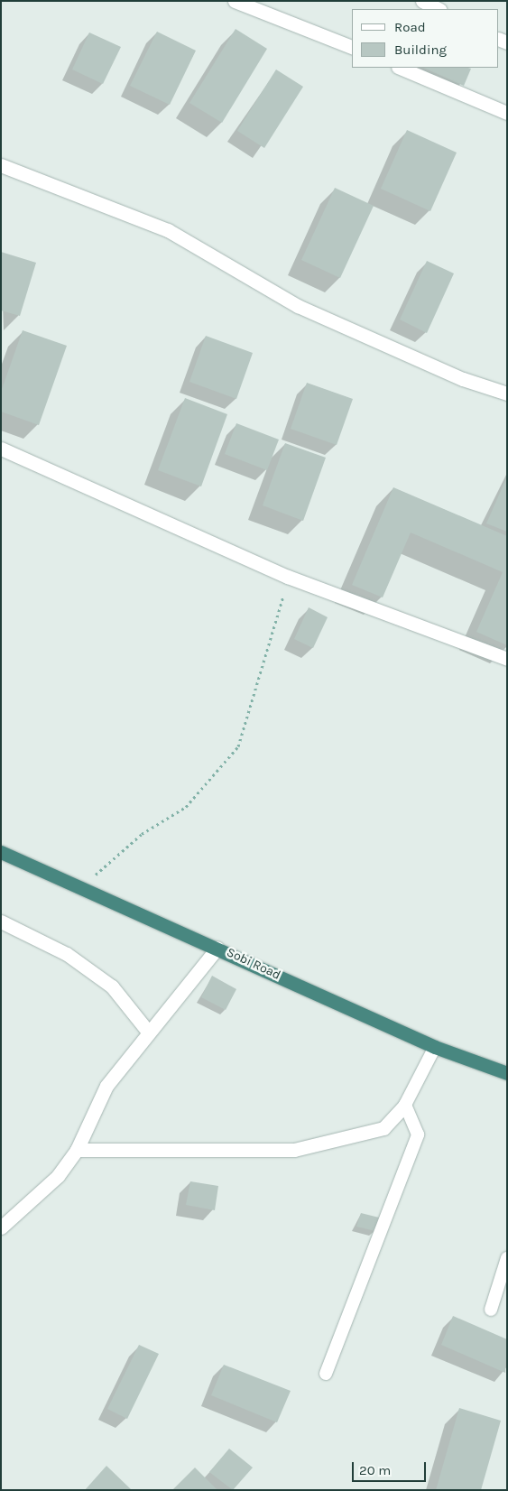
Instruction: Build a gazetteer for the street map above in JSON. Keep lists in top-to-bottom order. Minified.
{"streets":{"highway":["Sobi Road"]},"legend":["Road","Building"],"scale_bar":"20 m"}
